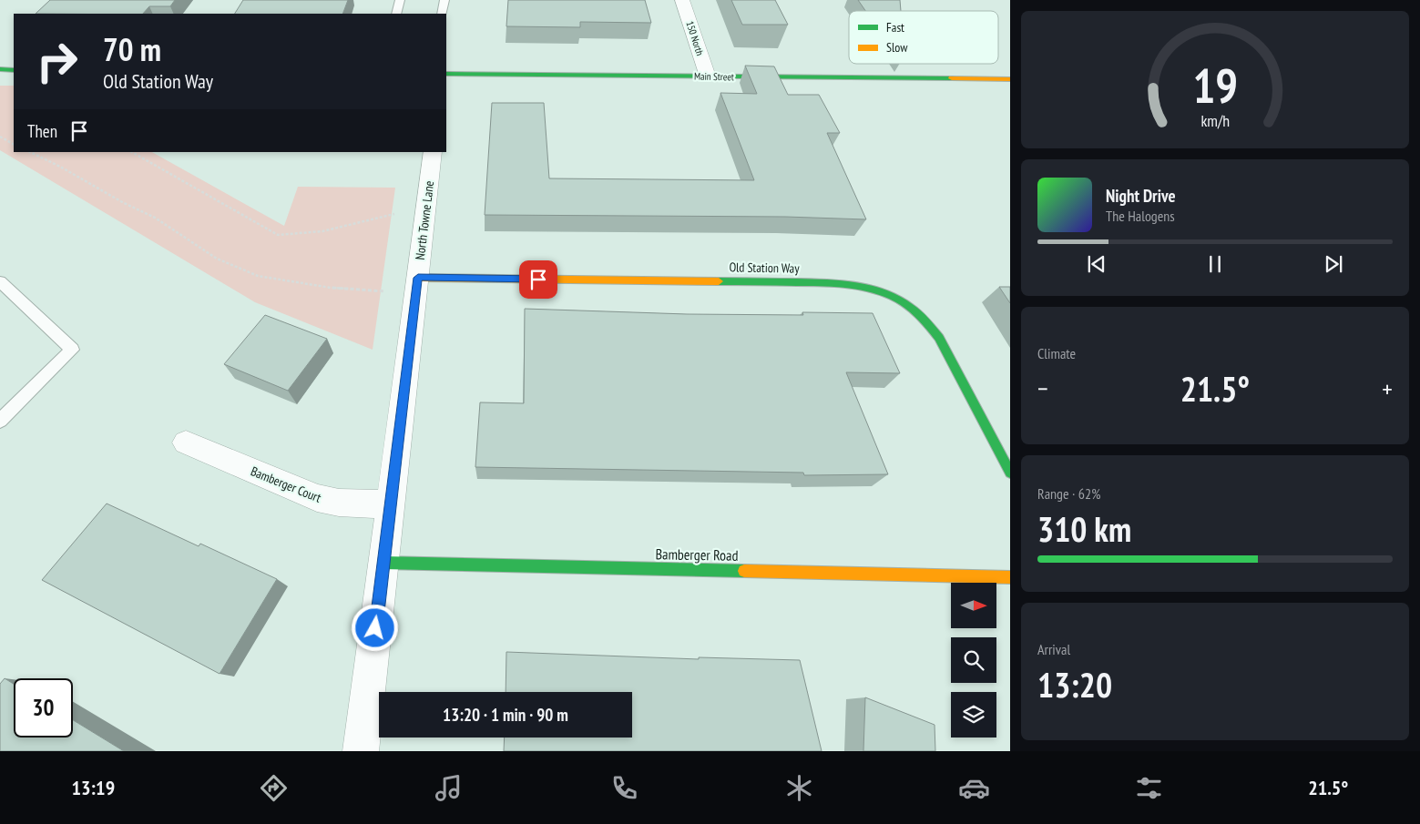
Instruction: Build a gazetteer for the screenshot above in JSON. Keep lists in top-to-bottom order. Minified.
{"streets":{"street":["150 North","Main Street","North Towne Lane","Old Station Way","Bamberger Court","Bamberger Road"]},"crossings":[["150 North","Main Street"],["North Towne Lane","Old Station Way"],["North Towne Lane","Bamberger Court"],["North Towne Lane","Bamberger Road"]],"legend":["Fast","Slow"],"north":"right","page":{"turn":["70 m","Old Station Way"],"then":"Then","song":["Night Drive","The Halogens"],"tile":["Climate",["Range · 62%","310 km"],["Arrival","13:20"]],"heat":["−","21.5°","+"],"limit":"30","trip":"13:20 · 1 min · 90 m","tabs":["13:19","21.5°"],"gauge":["19","km/h"]}}
